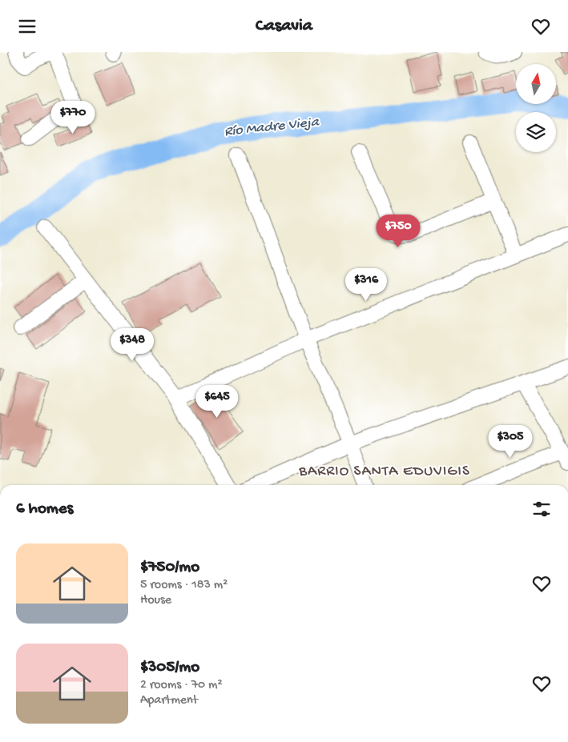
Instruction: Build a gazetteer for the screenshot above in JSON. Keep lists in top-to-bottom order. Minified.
{"districts":["BARRIO SANTA EDUVIGIS"],"water":["Río Madre Vieja"],"north":"top","page":{"header":"Casavia","price":["$770","$750","$316","$348","$645","$305"],"heading":"6 homes","list":[{"name":"$750/mo","note":"5 rooms · 183 m² · House"},{"name":"$305/mo","note":"2 rooms · 70 m² · Apartment"}]}}
